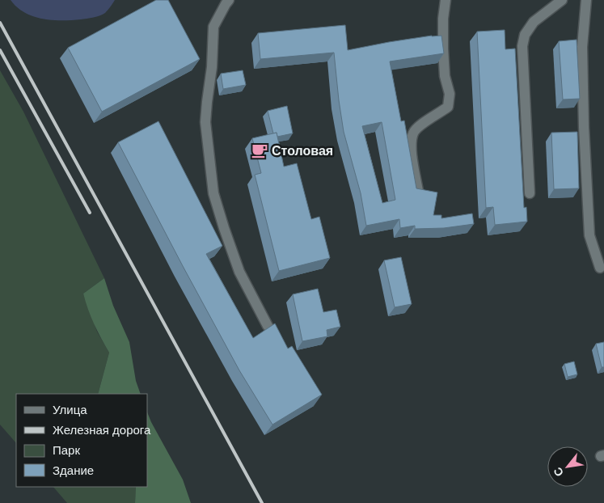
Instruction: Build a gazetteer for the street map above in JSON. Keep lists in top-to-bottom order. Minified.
{"places":{"cafe":["Столовая"]},"legend":["Улица","Железная дорога","Парк","Здание"],"north":"bottom left"}
